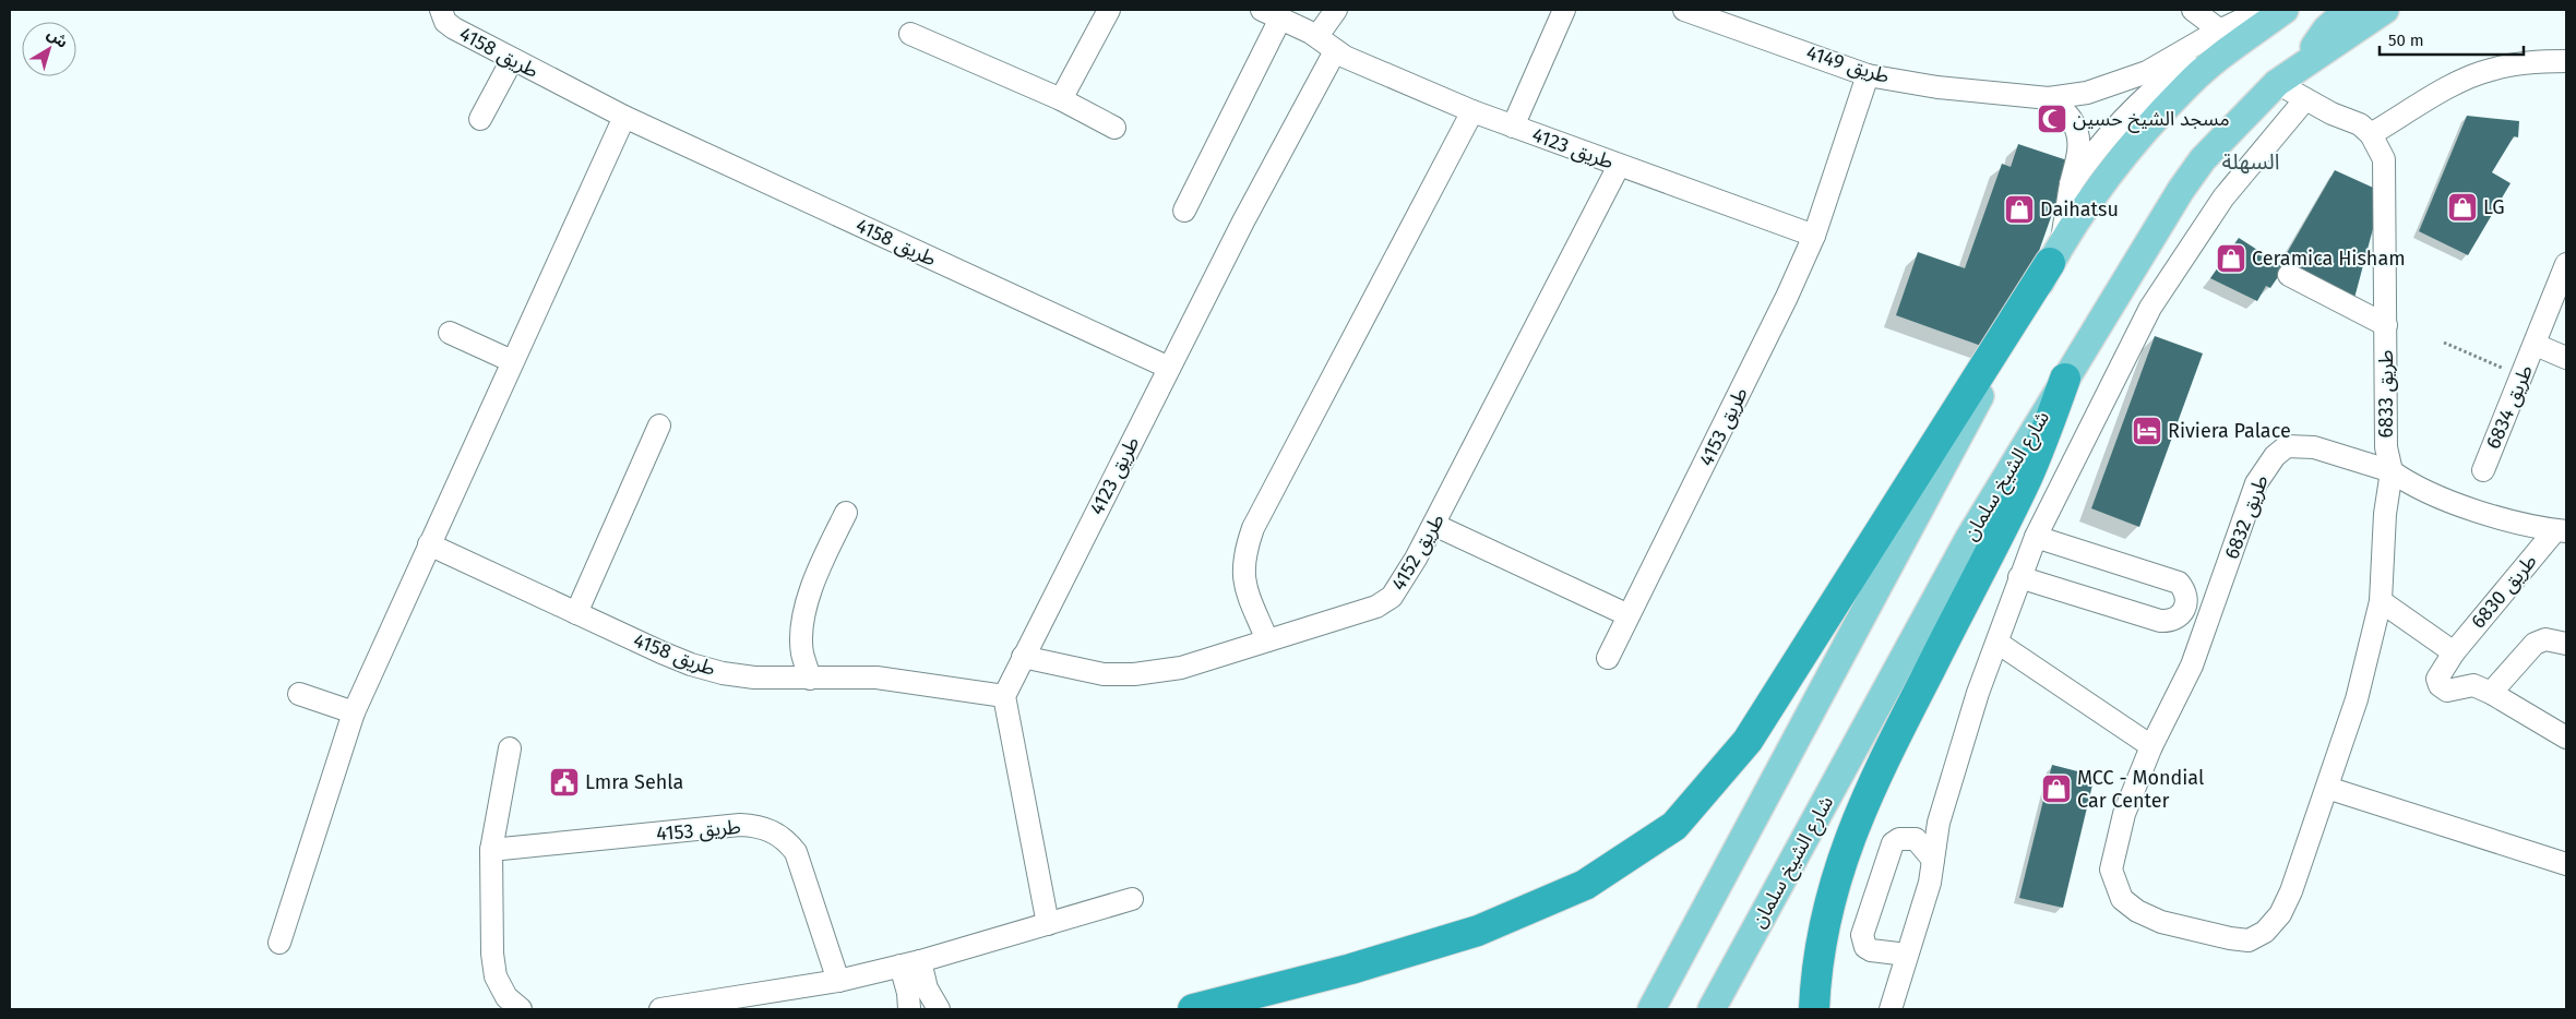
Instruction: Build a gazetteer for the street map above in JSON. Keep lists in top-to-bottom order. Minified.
{"streets":{"main road":["شارع الشيخ سلمان"],"street":["طريق 4158","طريق 4149","طريق 4123","طريق 6833","طريق 6834","طريق 4153","طريق 6832","طريق 4152","طريق 6830"]},"crossings":[["طريق 4158","طريق 4123"],["طريق 4149","طريق 4153"],["طريق 4123","طريق 4153"],["طريق 4123","طريق 4152"],["طريق 6833","طريق 6832"]],"districts":["السهلة"],"places":{"mosque":["مسجد الشيخ حسين"],"shop":["LG","Daihatsu","Ceramica Hisham","MCC - Mondial Car Center"],"hotel":["Riviera Palace"],"public building":["Lmra Sehla"]},"scale_bar":"50 m","north":"top right"}
